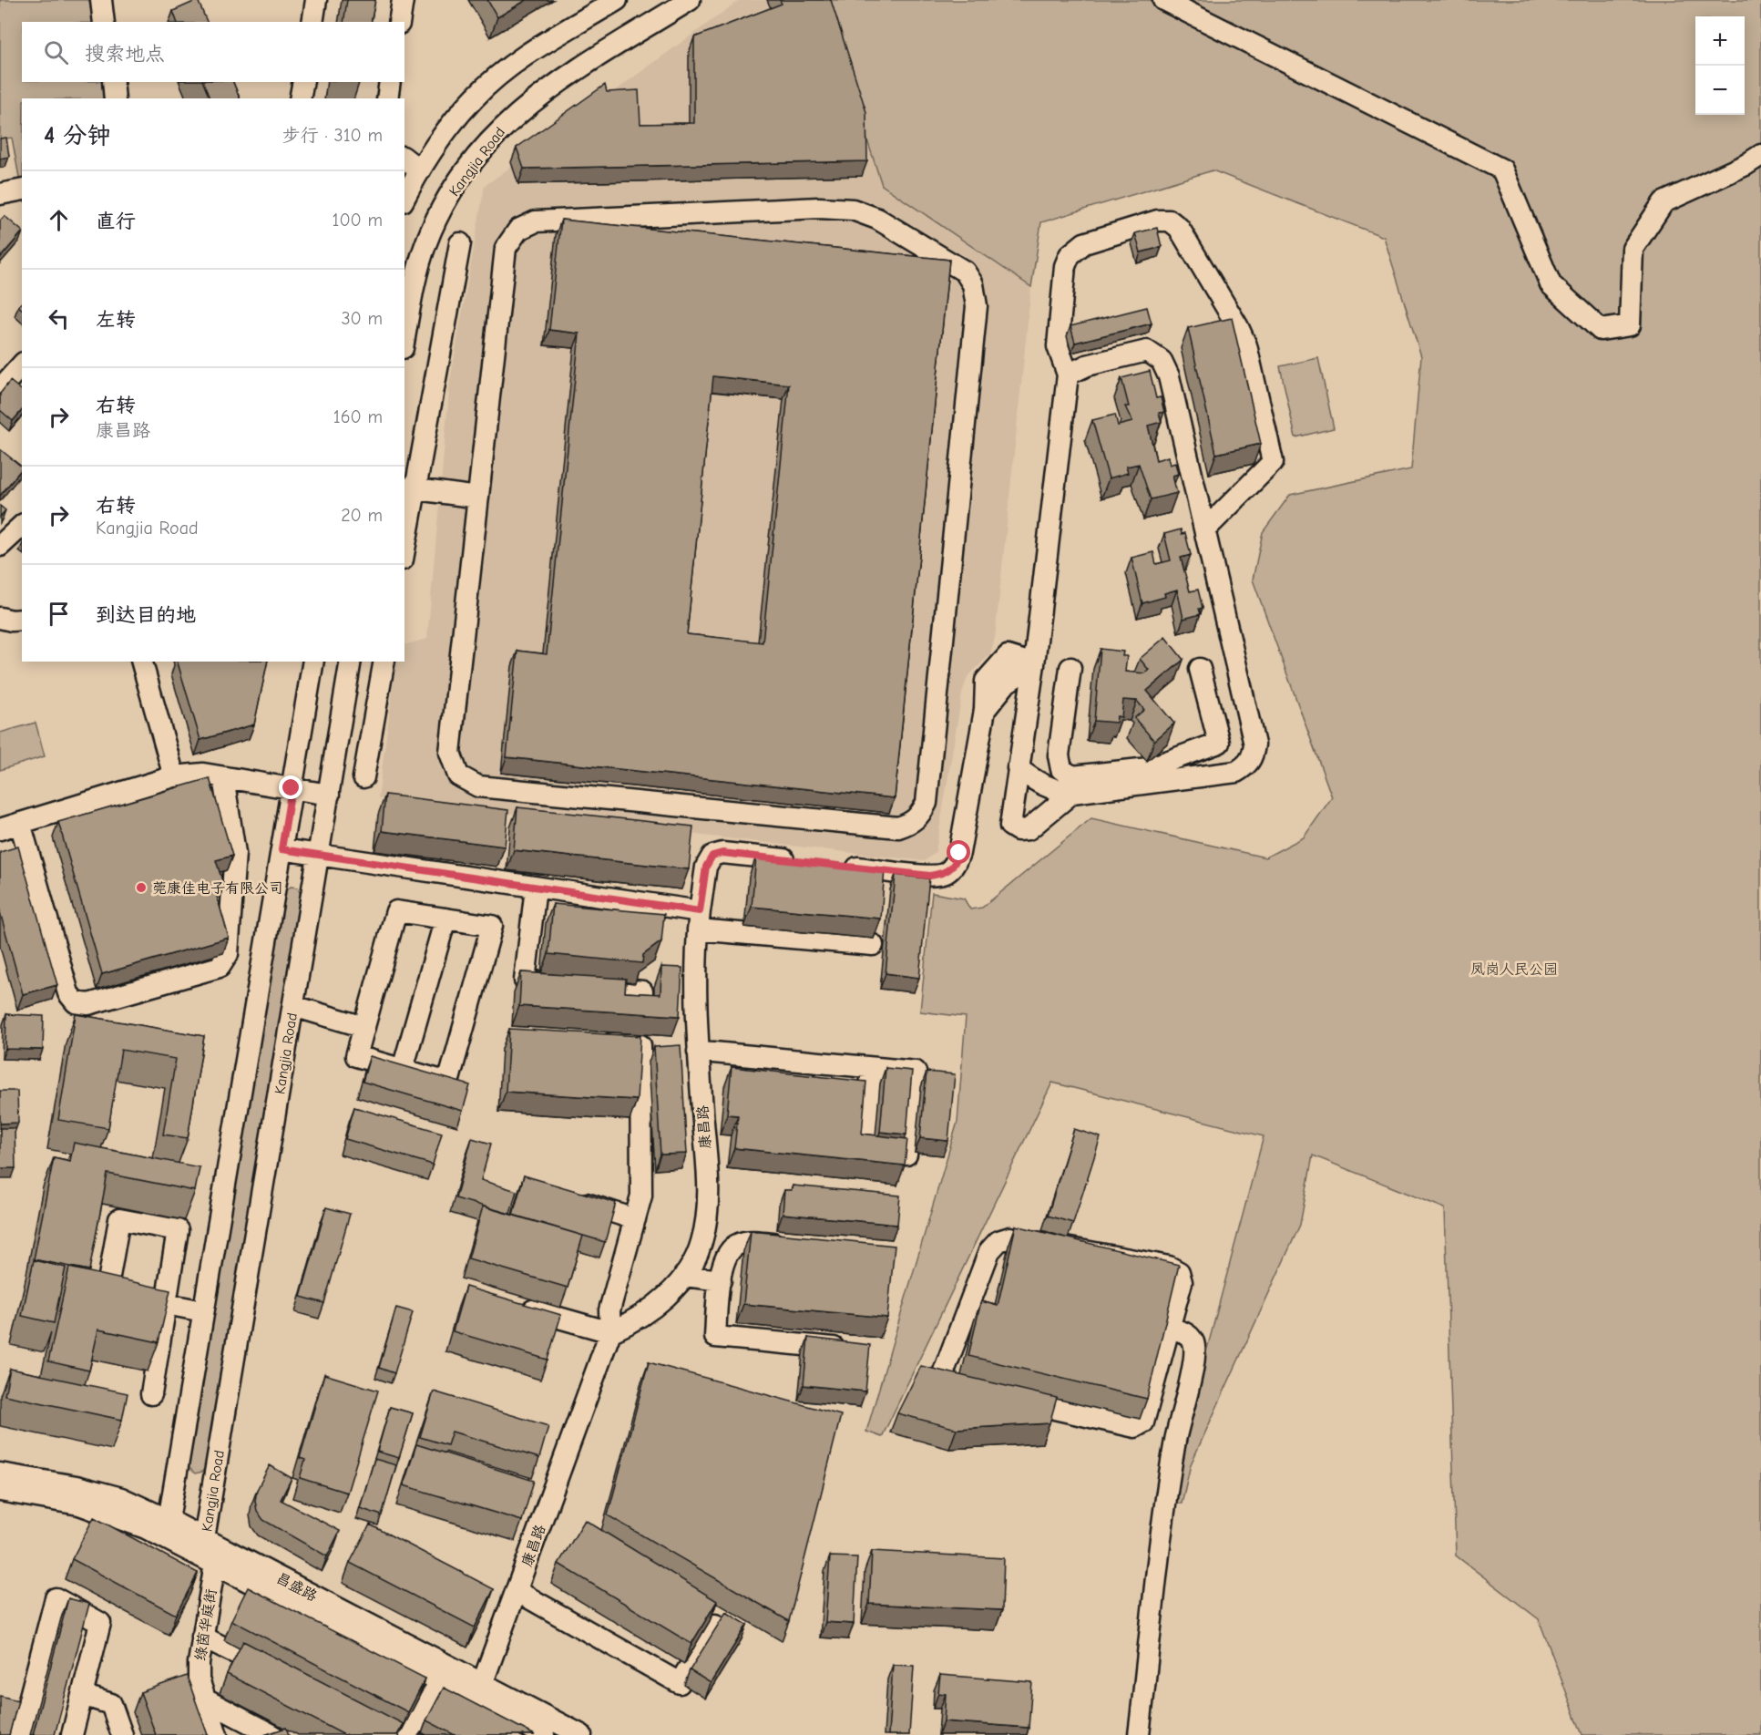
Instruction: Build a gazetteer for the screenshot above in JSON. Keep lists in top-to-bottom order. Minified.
{"streets":{"street":["Kangjia Road","康昌路","昌盛路","绿茵华庭街"]},"crossings":[["Kangjia Road","昌盛路"],["Kangjia Road","绿茵华庭街"],["康昌路","昌盛路"],["昌盛路","绿茵华庭街"]],"parks":["凤岗人民公园"],"places":["莞康佳电子有限公司"],"page":{"map_buttons":["+","−"],"search":"搜索地点","heading":["4 分钟","步行 · 310 m"],"list":[["直行","100 m"],["左转","30 m"],["右转","康昌路","160 m"],["右转","Kangjia Road","20 m"],"到达目的地"]}}
